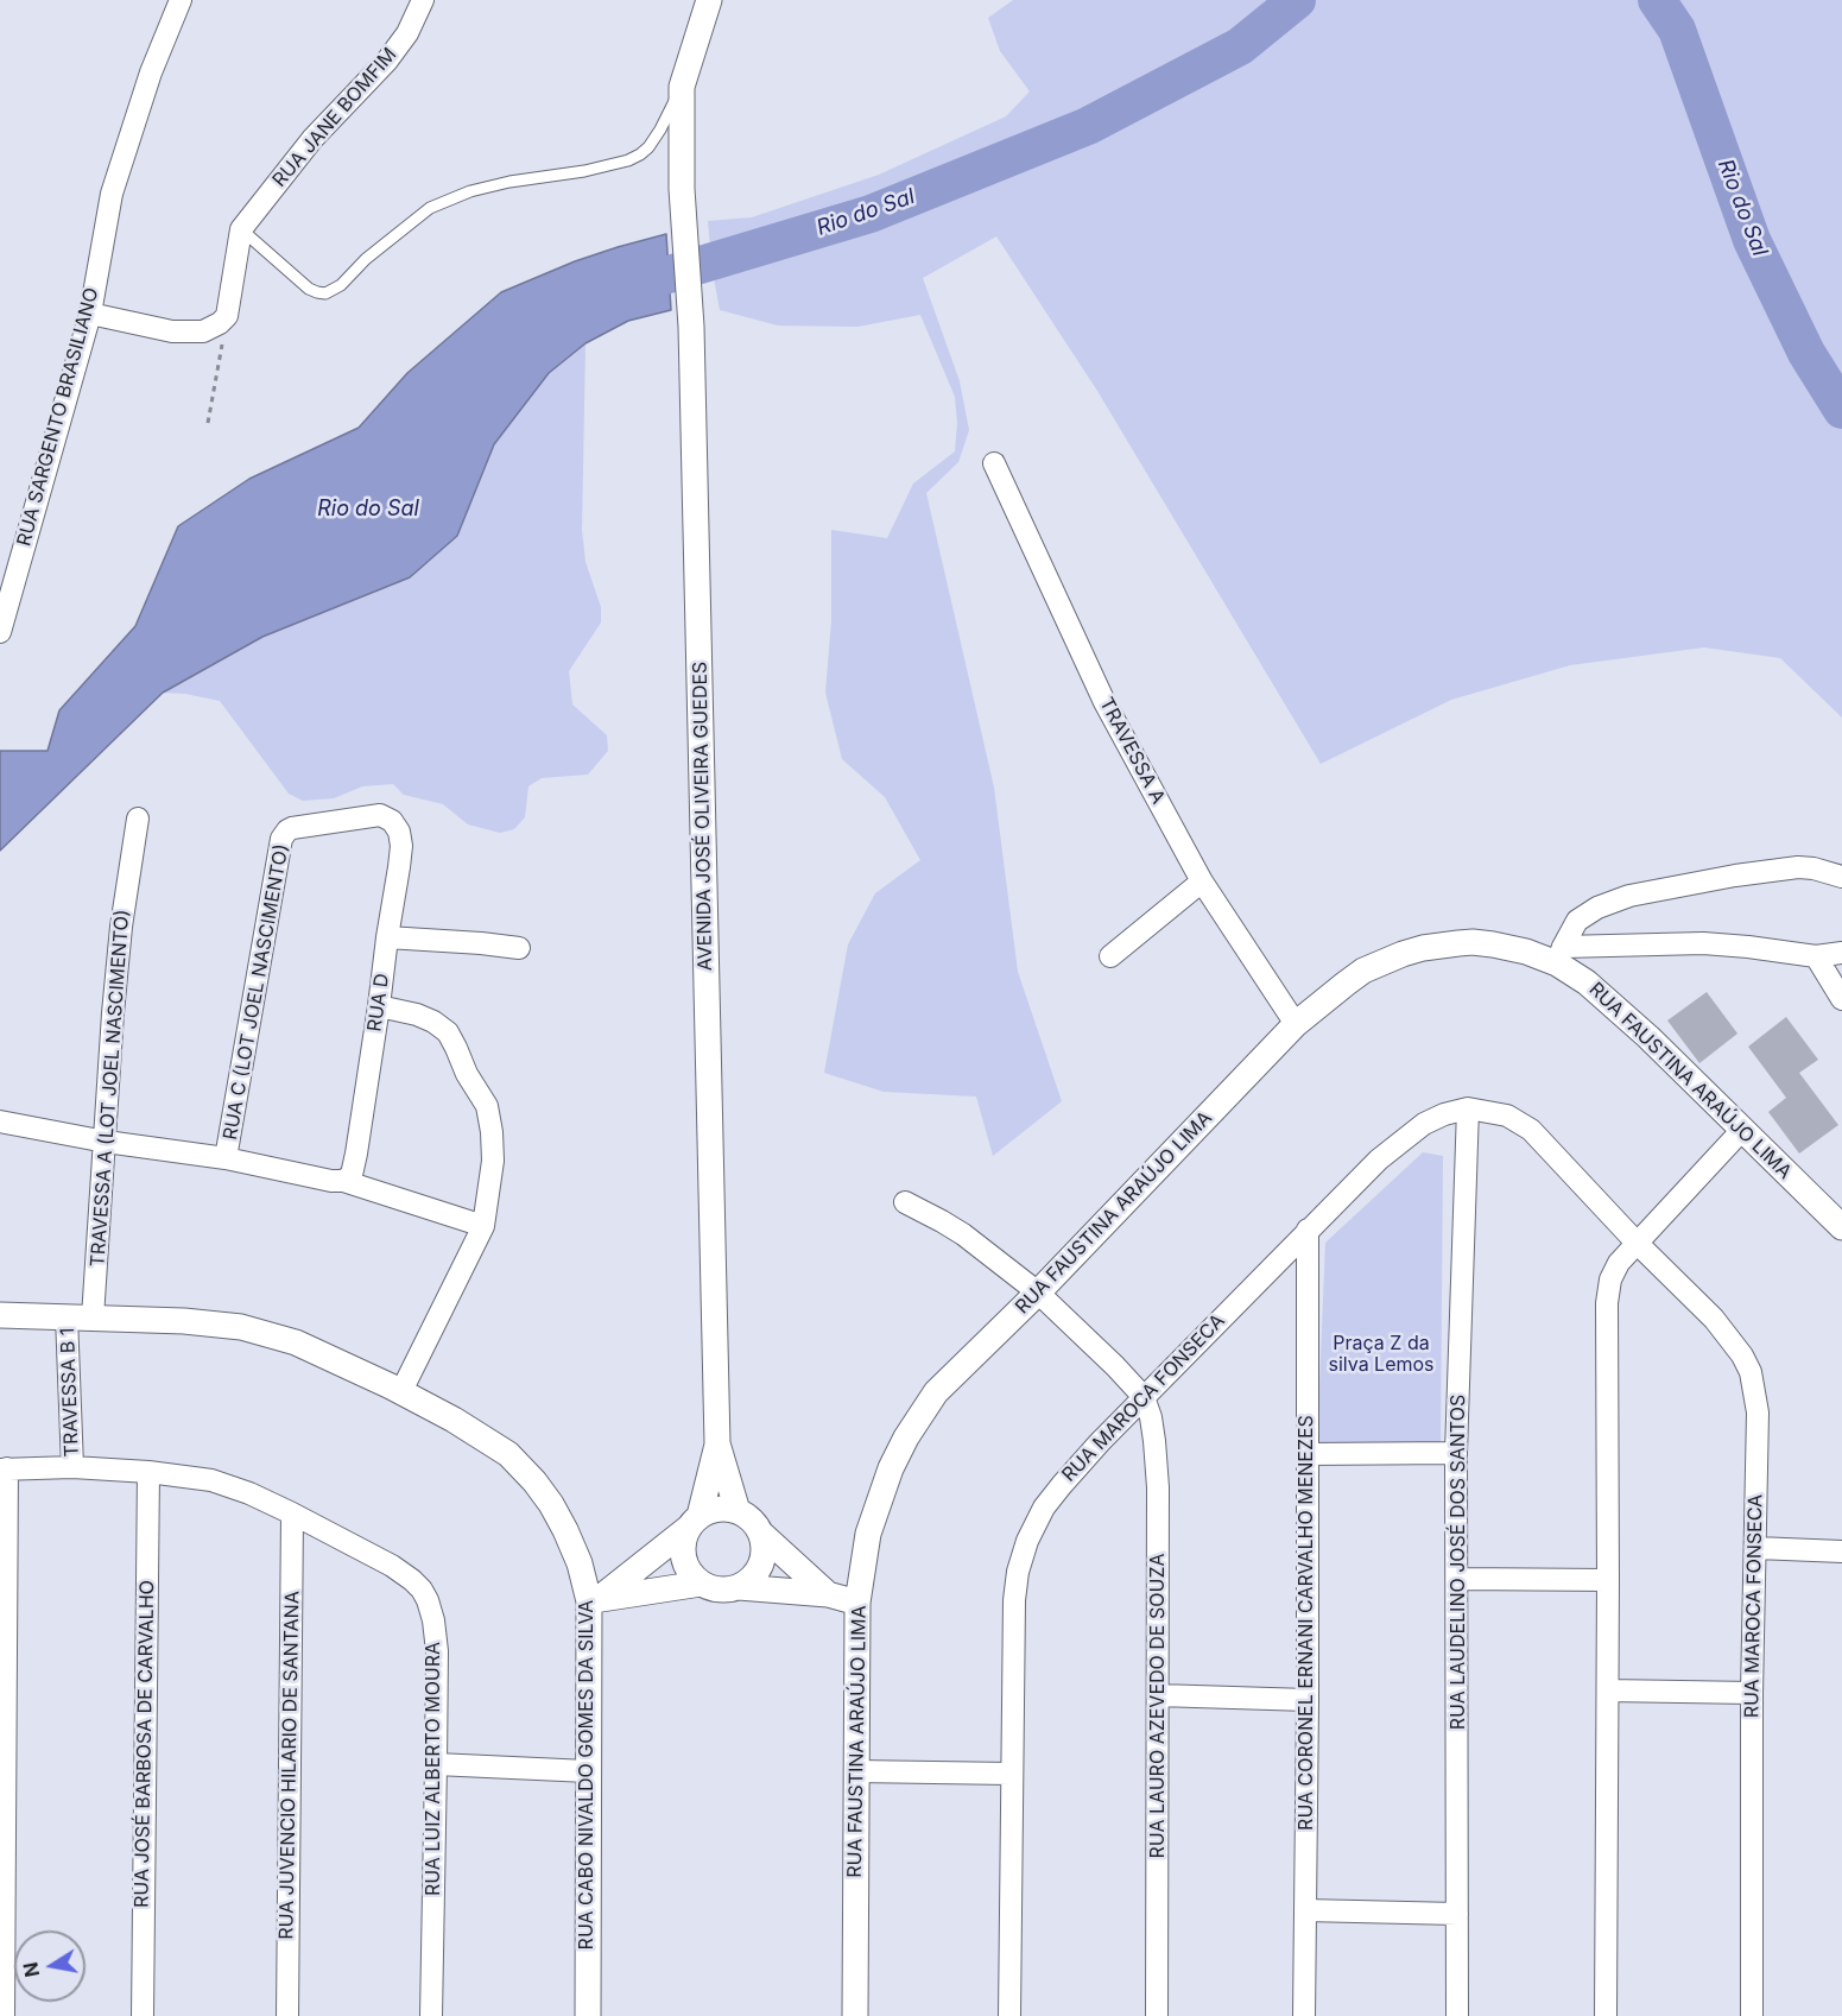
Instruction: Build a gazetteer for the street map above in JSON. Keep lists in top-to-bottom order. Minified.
{"streets":{"street":["RUA JANE BOMFIM","RUA SARGENTO BRASILIANO","TRAVESSA A","AVENIDA JOSÉ OLIVEIRA GUEDES","RUA C (LOT JOEL NASCIMENTO)","RUA D","RUA FAUSTINA ARAÚJO LIMA","TRAVESSA A (LOT JOEL NASCIMENTO)","TRAVESSA B 1","RUA MAROCA FONSECA","RUA LAUDELINO JOSÉ DOS SANTOS","RUA CORONEL ERNANI CARVALHO MENEZES","RUA LAURO AZEVEDO DE SOUZA","RUA JOSÉ BARBOSA DE CARVALHO","RUA JUVENCIO HILARIO DE SANTANA","RUA LUIZ ALBERTO MOURA","RUA CABO NIVALDO GOMES DA SILVA"]},"crossings":[["TRAVESSA A","RUA FAUSTINA ARAÚJO LIMA"],["RUA C (LOT JOEL NASCIMENTO)","RUA D"],["TRAVESSA A (LOT JOEL NASCIMENTO)","RUA CABO NIVALDO GOMES DA SILVA"],["TRAVESSA B 1","RUA LUIZ ALBERTO MOURA"],["TRAVESSA B 1","RUA CABO NIVALDO GOMES DA SILVA"],["RUA MAROCA FONSECA","RUA LAUDELINO JOSÉ DOS SANTOS"],["RUA MAROCA FONSECA","RUA CORONEL ERNANI CARVALHO MENEZES"],["RUA MAROCA FONSECA","RUA LAURO AZEVEDO DE SOUZA"],["RUA JOSÉ BARBOSA DE CARVALHO","RUA LUIZ ALBERTO MOURA"],["RUA JUVENCIO HILARIO DE SANTANA","RUA LUIZ ALBERTO MOURA"]],"water":["Rio do Sal"],"parks":["Praça Z da silva Lemos"],"north":"left"}
